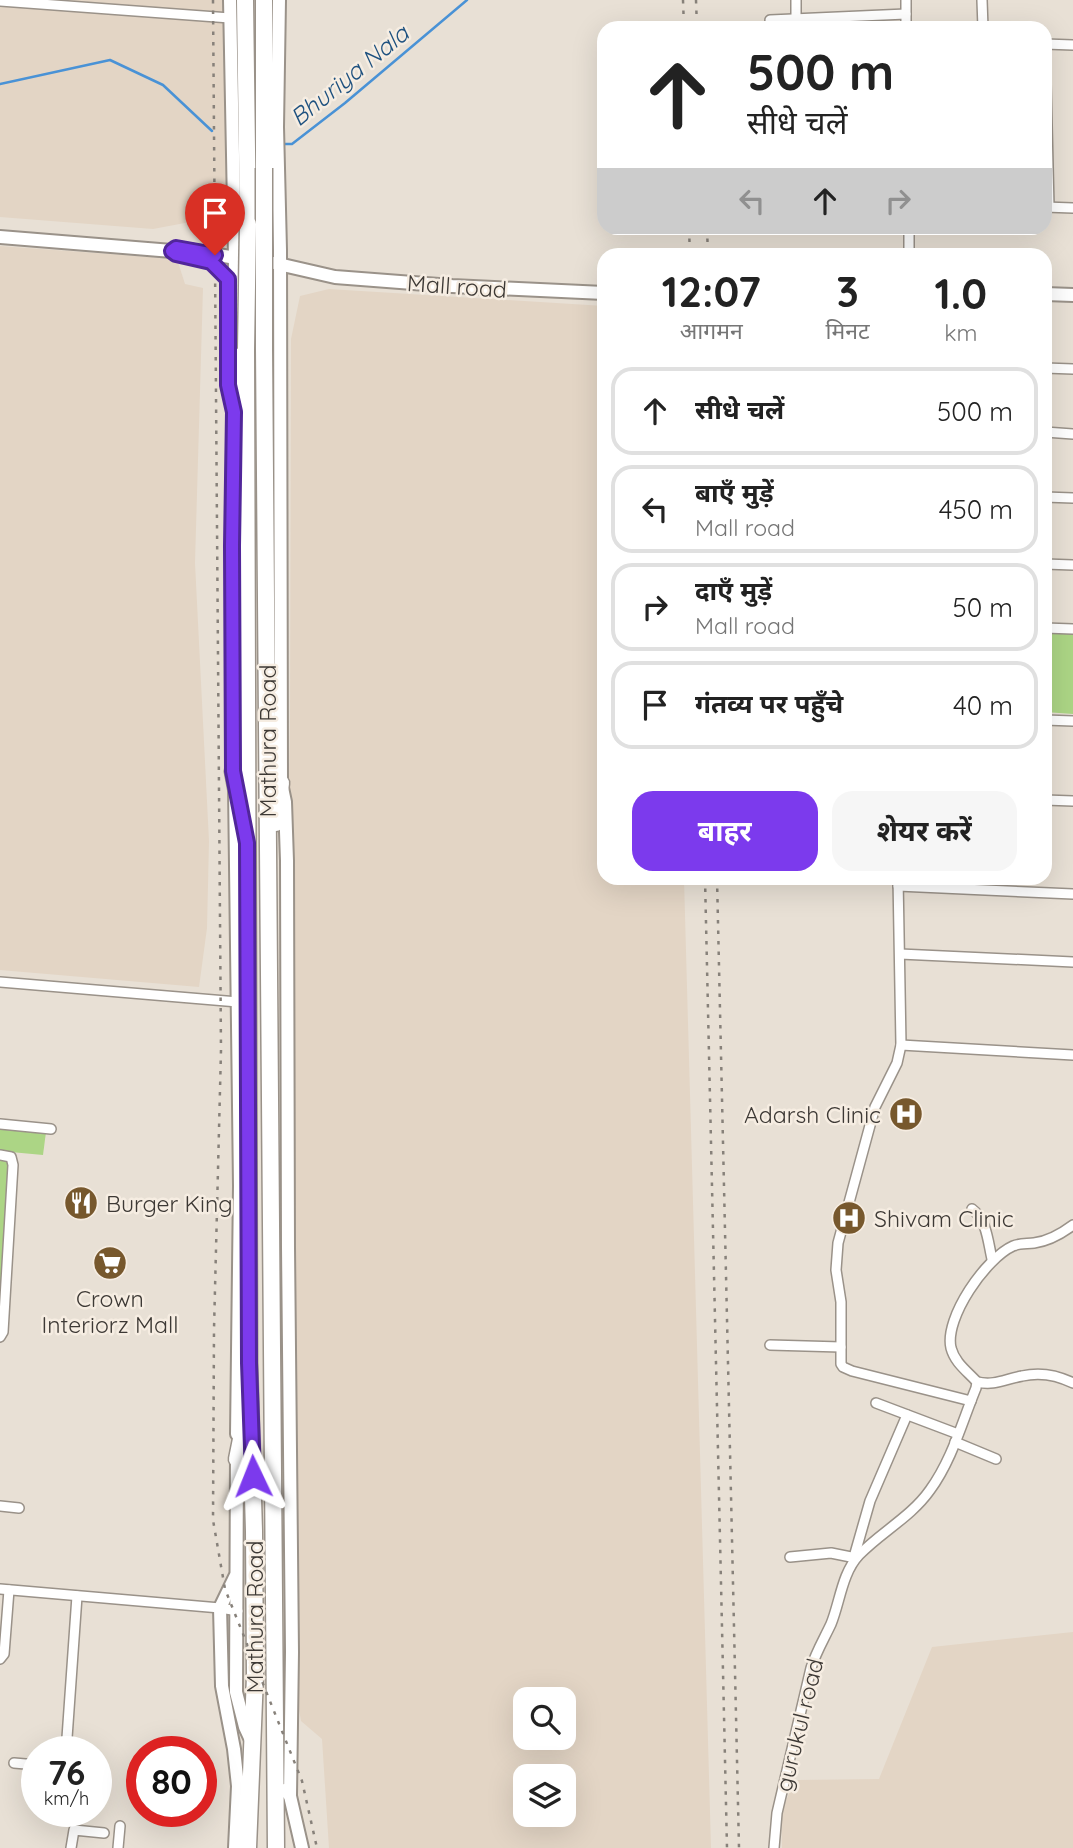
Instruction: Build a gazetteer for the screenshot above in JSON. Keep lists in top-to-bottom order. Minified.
{"streets":{"highway":["Mathura Road"],"main road":["Mall road"],"street":["gurukul road"]},"water":["Bhuriya Nala"],"places":{"hospital":["Adarsh Clinic","Shivam Clinic"],"restaurant":["Burger King"],"supermarket":["Crown Interiorz Mall"]},"page":{"turn":["500 m","सीधे चलें"],"eta":["12:07","आगमन","3","मिनट","1.0","km"],"list":[{"name":"सीधे चलें","value":"500 m"},{"name":"बाएँ मुड़ें","note":"Mall road","value":"450 m"},{"name":"दाएँ मुड़ें","note":"Mall road","value":"50 m"},{"name":"गंतव्य पर पहुँचे","value":"40 m"}],"buttons":["बाहर","शेयर करें"],"speed":"76 km/h","limit":"80"}}
